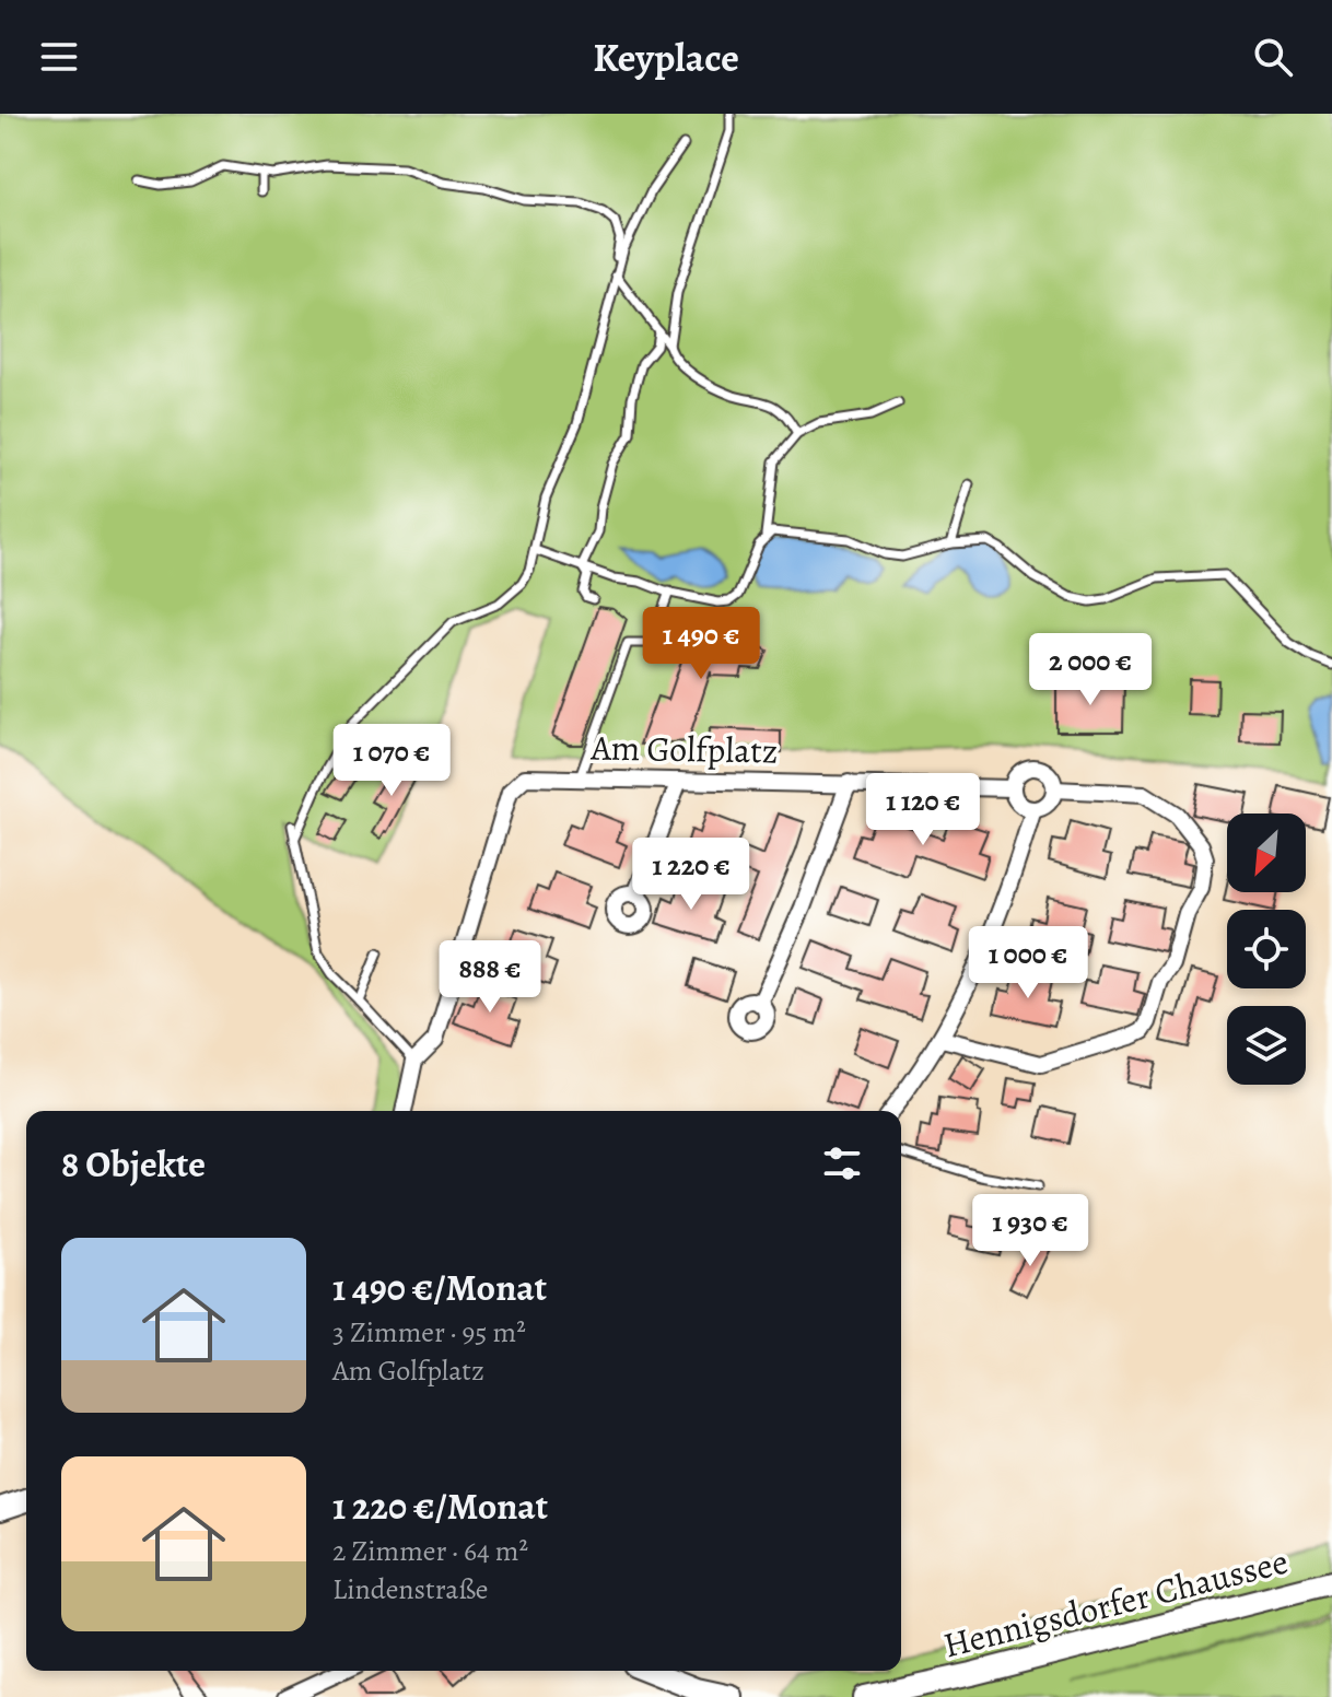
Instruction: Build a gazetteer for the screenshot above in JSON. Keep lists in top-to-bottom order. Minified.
{"streets":{"main road":["Hennigsdorfer Chaussee"],"street":["Am Golfplatz"]},"north":"bottom left","page":{"header":"Keyplace","price":["1 490 €","2 000 €","1 070 €","1 120 €","1 220 €","1 000 €","888 €","1 930 €"],"heading":"8 Objekte","list":[{"name":"1 490 €/Monat","note":"3 Zimmer · 95 m² · Am Golfplatz"},{"name":"1 220 €/Monat","note":"2 Zimmer · 64 m² · Lindenstraße"}]}}
